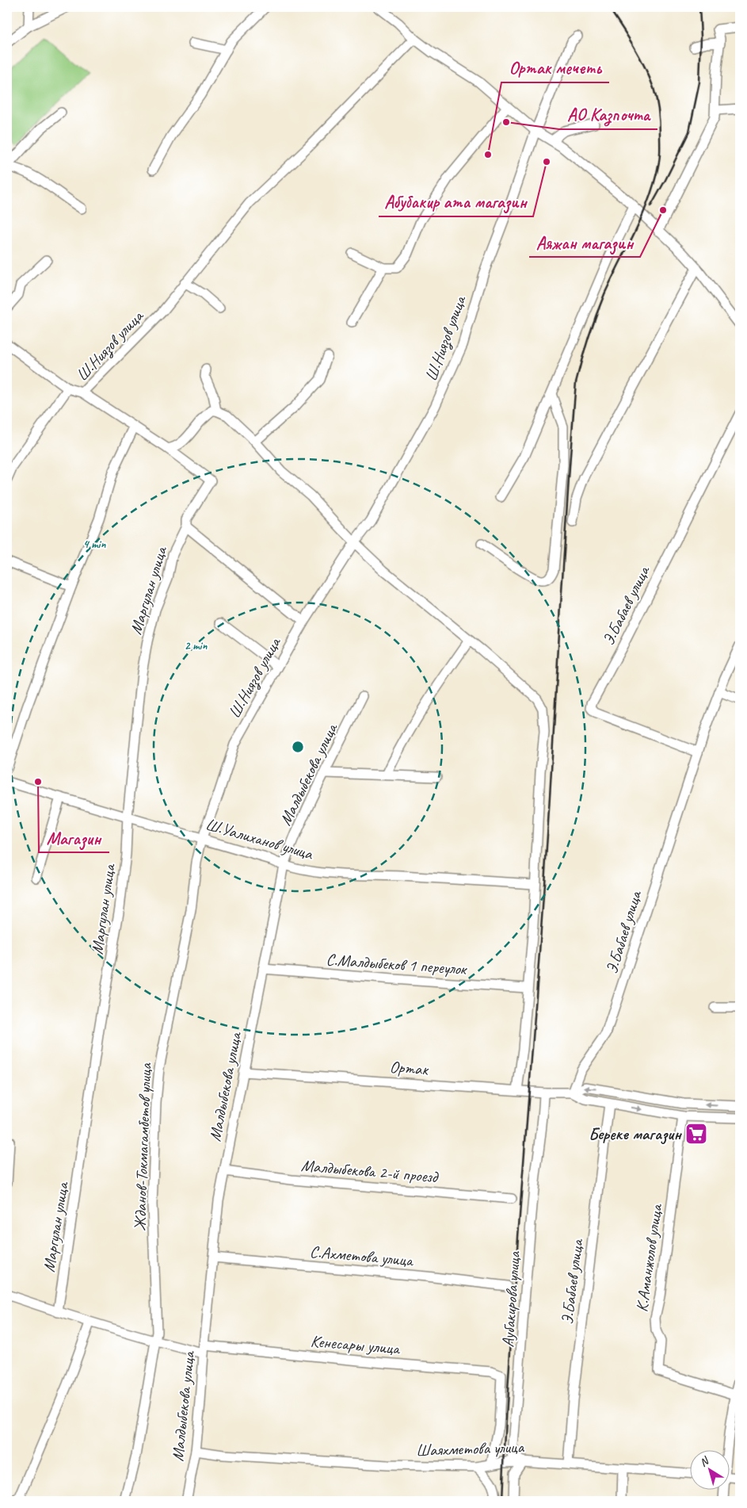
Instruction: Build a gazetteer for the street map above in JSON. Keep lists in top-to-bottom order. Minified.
{"streets":{"street":["Ш.Ниязов улица","Маргулан улица","Э.Бабаев улица","Малдыбекова улица","Ш.Уалиханов улица","С.Малдыбеков 1 переулок","Ортак","Жданов-Токмагамбетов улица","Малдыбекова 2-й проезд","С.Ахметова улица","К.Аманжолов улица","Аубакирова улица","Кенесары улица","Шаяхметова улица"]},"crossings":[["Ш.Ниязов улица","Маргулан улица"],["Ш.Ниязов улица","Ш.Уалиханов улица"],["Ш.Ниязов улица","Жданов-Токмагамбетов улица"],["Маргулан улица","Ш.Уалиханов улица"],["Маргулан улица","Кенесары улица"],["Э.Бабаев улица","Ортак"],["Э.Бабаев улица","Шаяхметова улица"],["Малдыбекова улица","Ш.Уалиханов улица"],["Малдыбекова улица","С.Малдыбеков 1 переулок"],["Малдыбекова улица","Ортак"],["Малдыбекова улица","Малдыбекова 2-й проезд"],["Малдыбекова улица","С.Ахметова улица"],["Малдыбекова улица","Кенесары улица"],["Малдыбекова улица","Шаяхметова улица"],["Ш.Уалиханов улица","Жданов-Токмагамбетов улица"],["Ортак","К.Аманжолов улица"],["Ортак","Аубакирова улица"],["Жданов-Токмагамбетов улица","Кенесары улица"],["Аубакирова улица","Шаяхметова улица"],["Кенесары улица","Шаяхметова улица"]],"places":{"other":["АО Казпочта","Ортак мечеть","Абубакир ата магазин","Аяжан магазин","Магазин"],"supermarket":["Береке магазин"]},"north":"top left","rings":["4 min","2 min"]}
